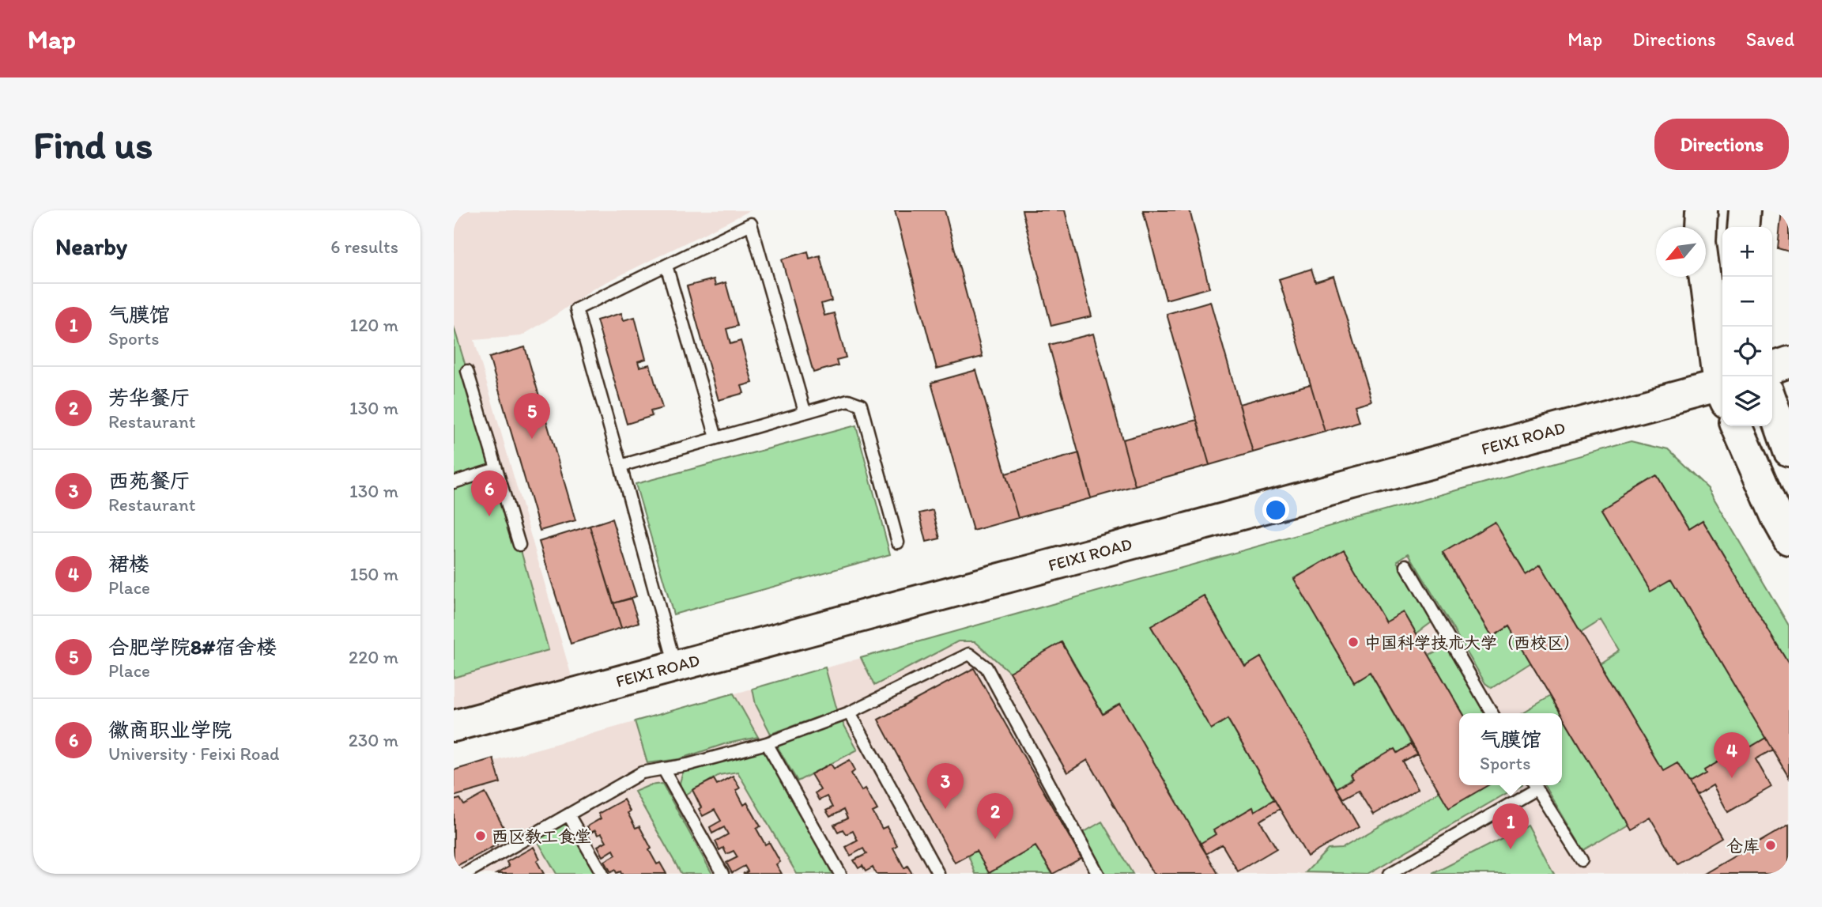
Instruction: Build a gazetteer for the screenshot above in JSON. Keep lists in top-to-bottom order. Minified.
{"streets":{"main road":["FEIXI ROAD"]},"places":["中国科学技术大学（西校区）","西区教工食堂","仓库"],"north":"bottom left","page":{"header":"Map","nav":["Map","Directions","Saved"],"buttons":"Directions","title":"Find us","heading":["Nearby","6 results"],"map_buttons":["+","−"],"list":[{"mark":"1","name":"气膜馆","note":"Sports","value":"120 m"},{"mark":"2","name":"芳华餐厅","note":"Restaurant","value":"130 m"},{"mark":"3","name":"西苑餐厅","note":"Restaurant","value":"130 m"},{"mark":"4","name":"裙楼","note":"Place","value":"150 m"},{"mark":"5","name":"合肥学院8#宿舍楼","note":"Place","value":"220 m"},{"mark":"6","name":"徽商职业学院","note":"University · Feixi Road","value":"230 m"}],"pins":["5","6","4","3","2","1"],"popup":["气膜馆","Sports"]}}
